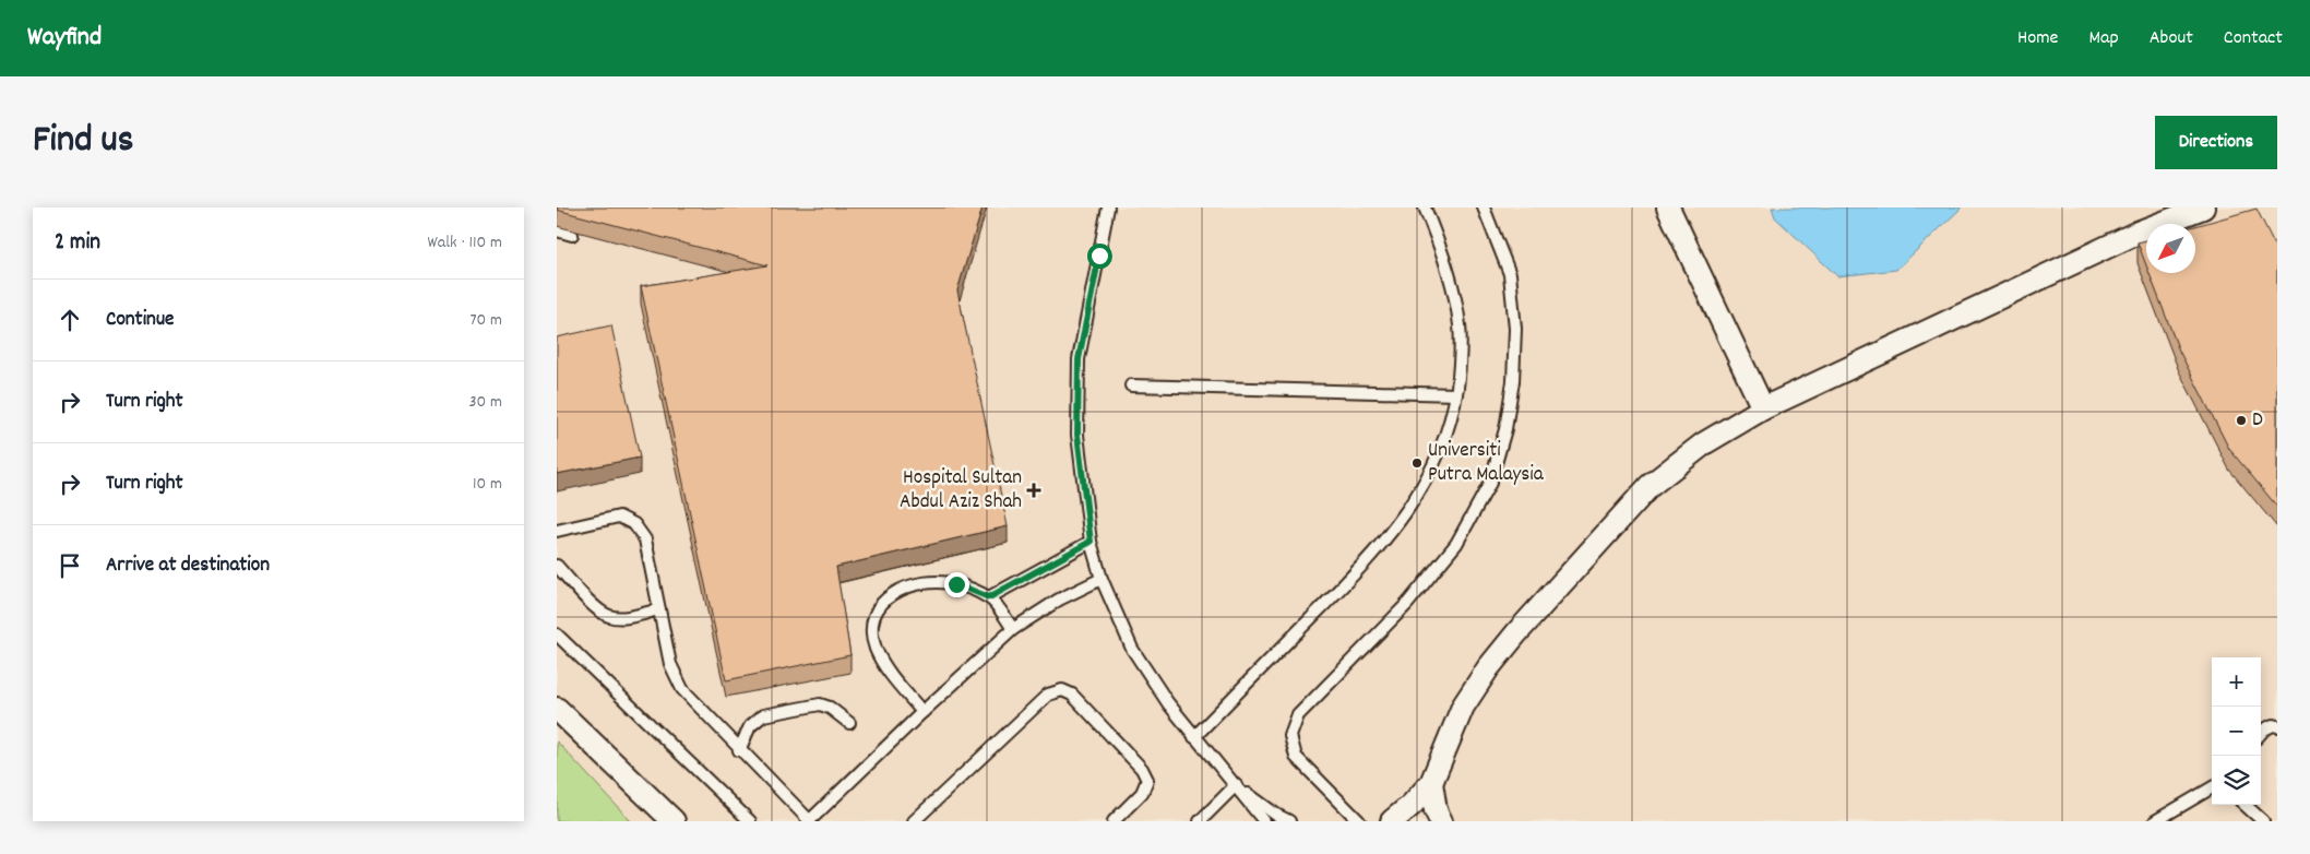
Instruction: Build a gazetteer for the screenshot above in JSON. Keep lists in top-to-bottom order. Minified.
{"places":{"other":["D","Universiti Putra Malaysia"],"health":["Hospital Sultan Abdul Aziz Shah"]},"north":"bottom left","page":{"header":"Wayfind","nav":["Home","Map","About","Contact"],"title":"Find us","buttons":"Directions","heading":["2 min","Walk · 110 m"],"list":[["Continue","70 m"],["Turn right","30 m"],["Turn right","10 m"],"Arrive at destination"],"map_buttons":["+","−"]}}
